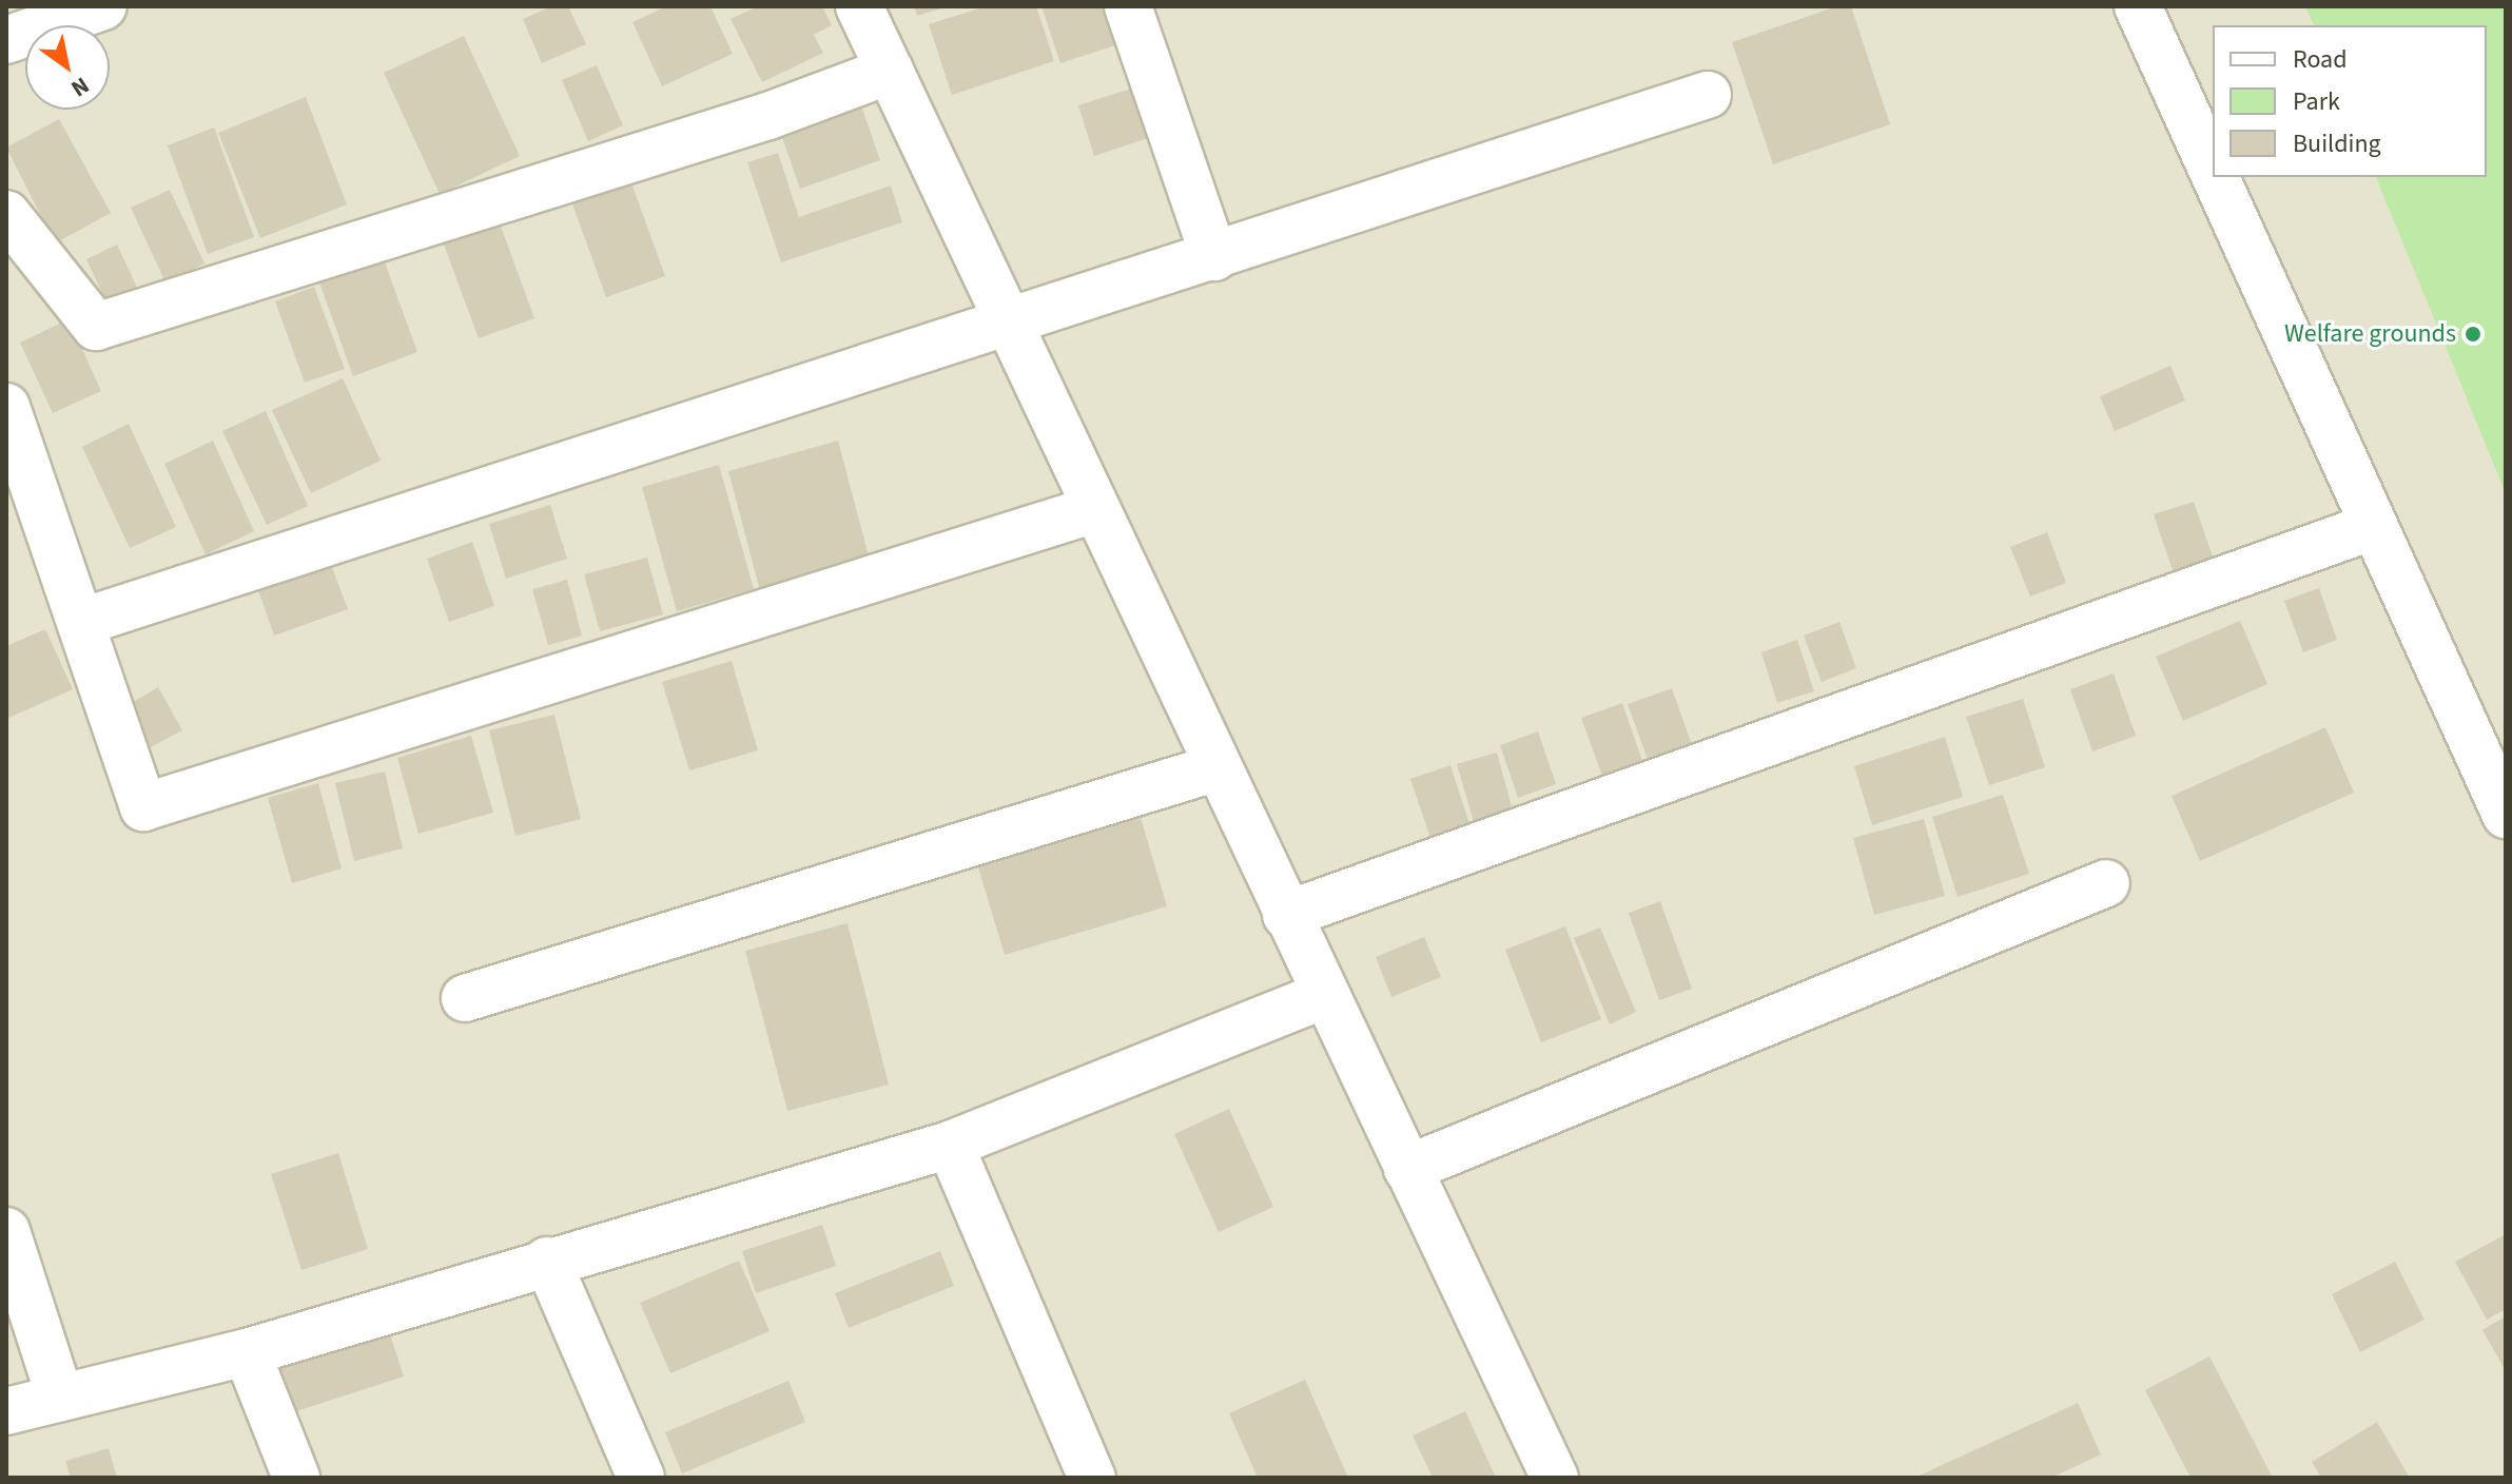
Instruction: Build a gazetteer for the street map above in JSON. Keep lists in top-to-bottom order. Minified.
{"places":["Welfare grounds"],"legend":["Road","Park","Building"],"north":"bottom right"}
